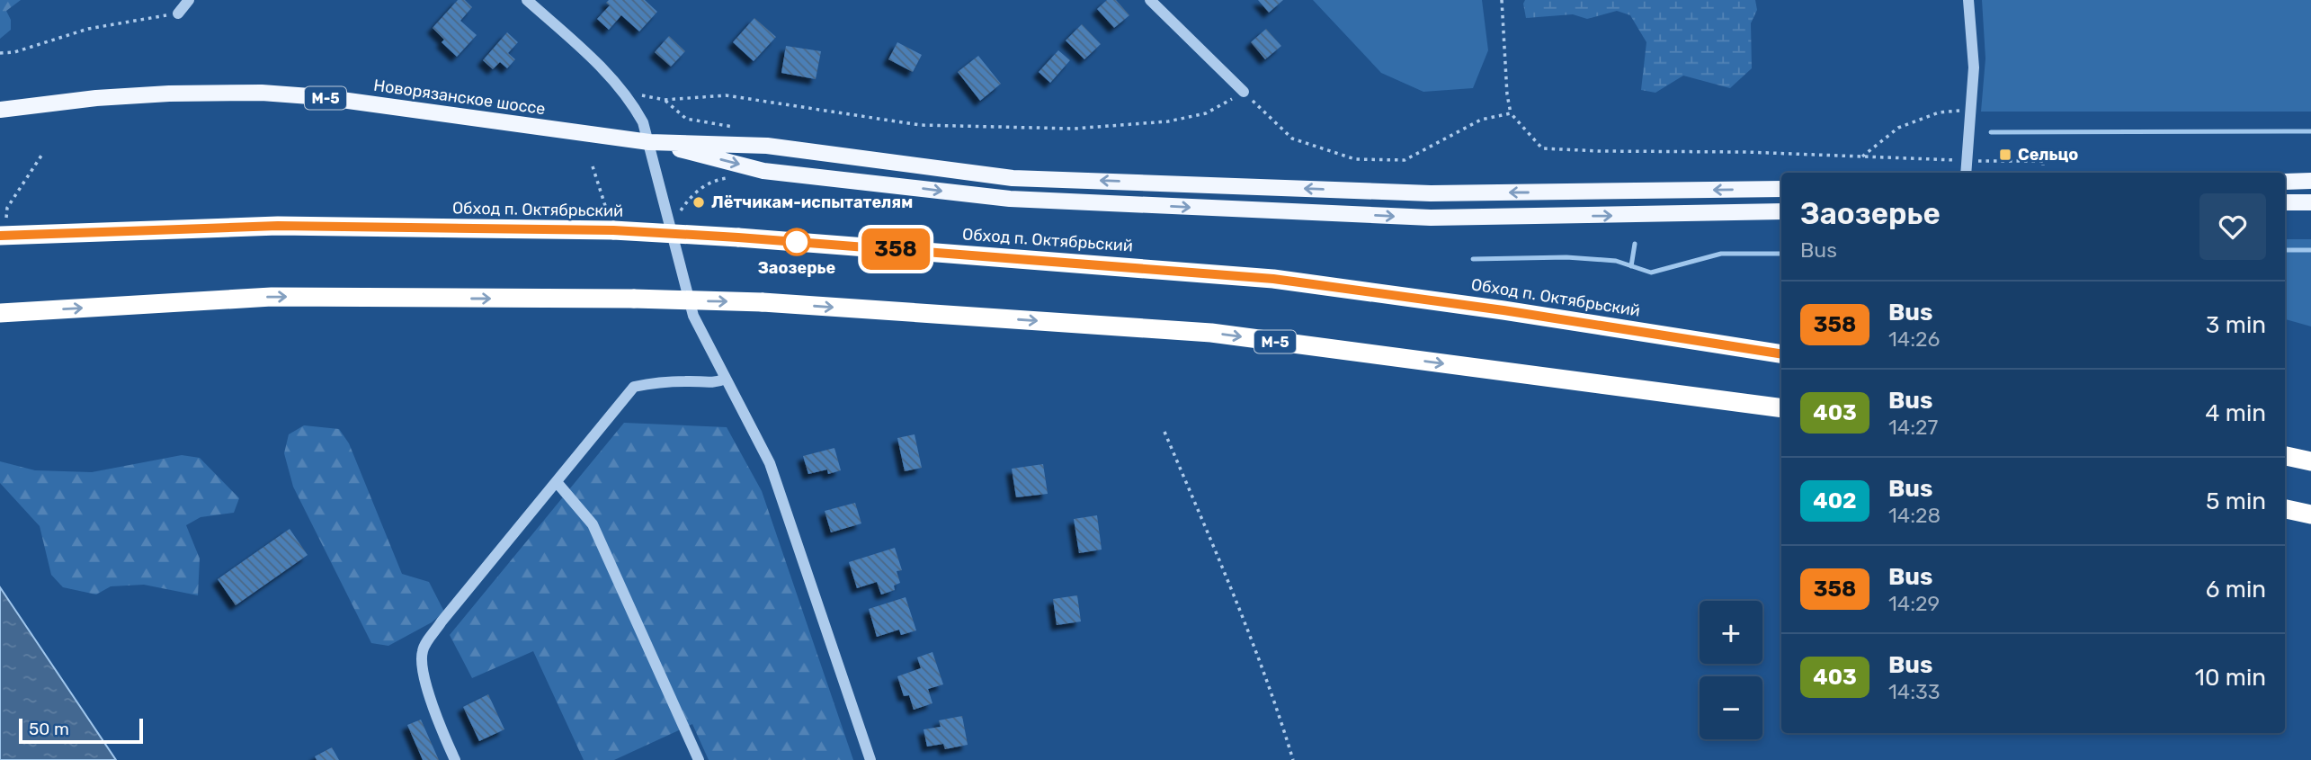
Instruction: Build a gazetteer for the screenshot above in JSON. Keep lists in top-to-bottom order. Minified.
{"streets":{"highway":["М-5","Обход п. Октябрьский"],"main road":["Новорязанское шоссе"]},"places":{"transit":["Сельцо"],"other":["Лётчикам-испытателям","Заозерье"]},"lines":["bus line 358"],"scale_bar":"50 m","page":{"on_map":"358","heading":["Заозерье","Bus"],"list":[{"mark":"358","name":"Bus","note":"14:26","value":"3 min"},{"mark":"403","name":"Bus","note":"14:27","value":"4 min"},{"mark":"402","name":"Bus","note":"14:28","value":"5 min"},{"mark":"358","name":"Bus","note":"14:29","value":"6 min"},{"mark":"403","name":"Bus","note":"14:33","value":"10 min"}],"map_buttons":["+","−"],"scale":"50 m"}}
